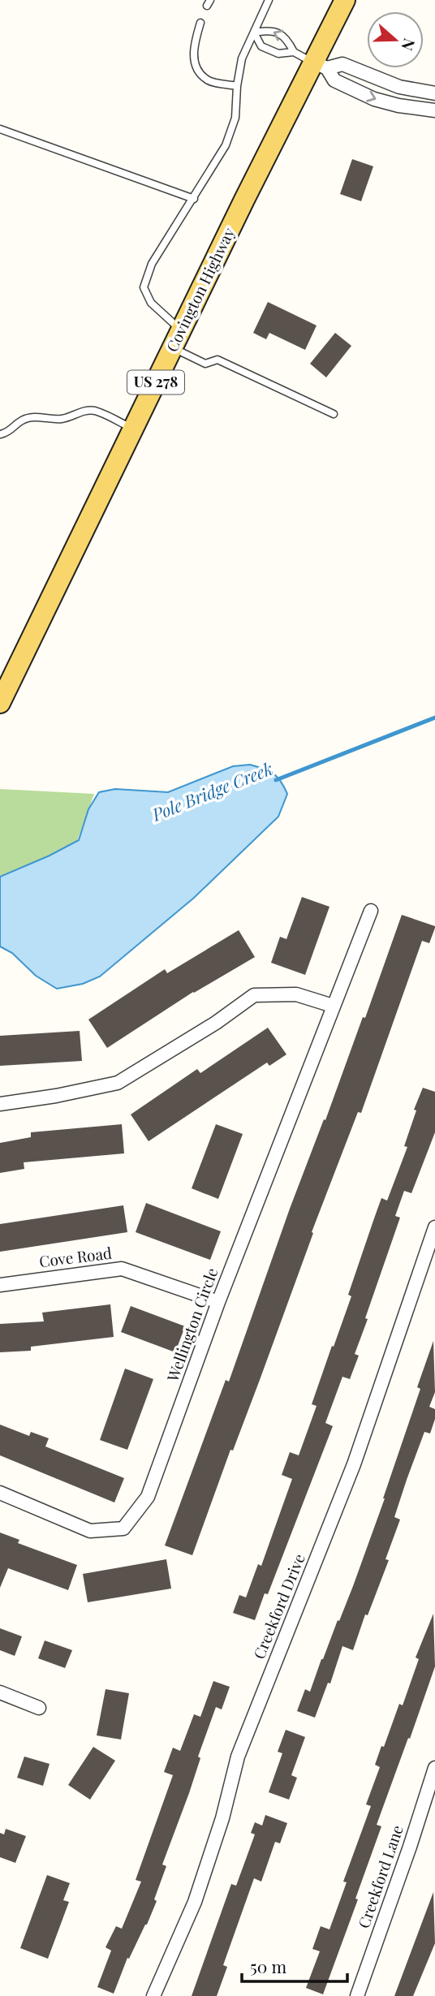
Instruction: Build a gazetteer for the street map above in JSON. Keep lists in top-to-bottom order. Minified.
{"streets":{"main road":["Covington Highway","US 278"],"street":["Cove Road","Wellington Circle","Creekford Drive","Creekford Lane"]},"crossings":[["Cove Road","Wellington Circle"]],"water":["Pole Bridge Creek"],"scale_bar":"50 m","north":"right"}
